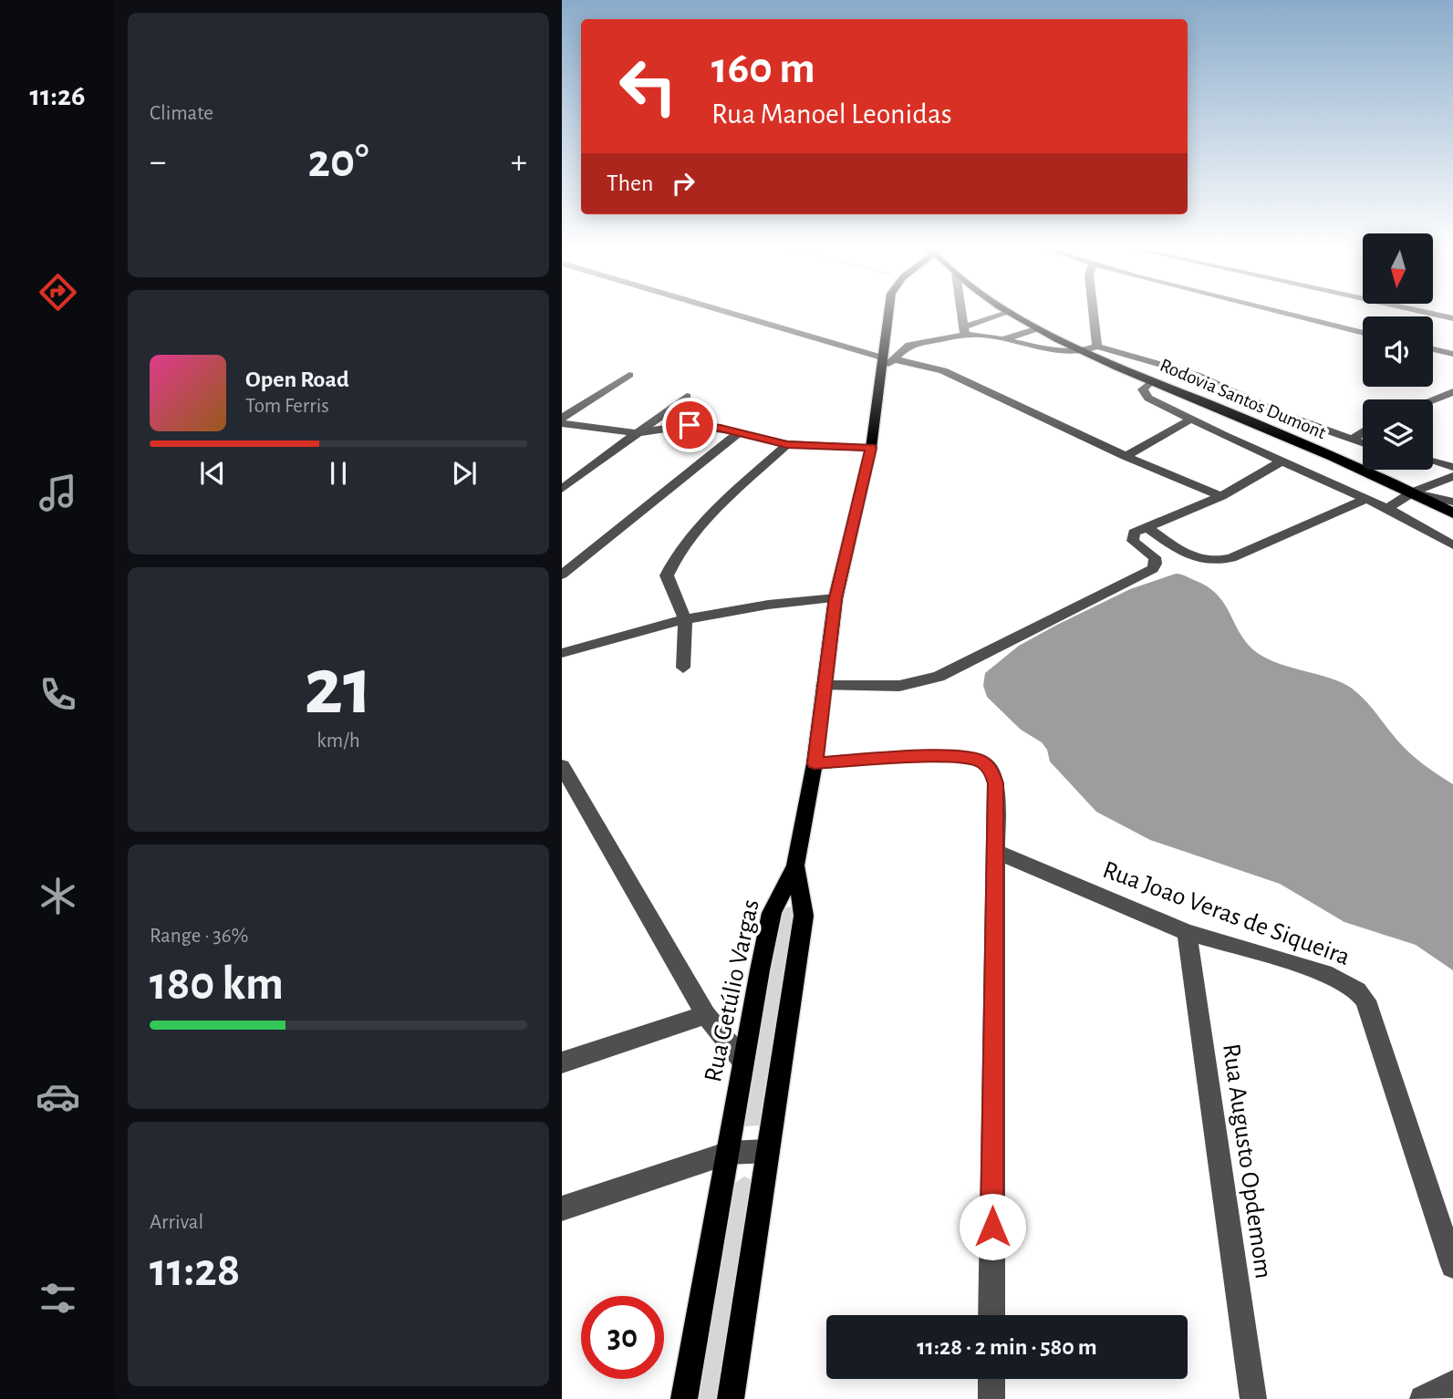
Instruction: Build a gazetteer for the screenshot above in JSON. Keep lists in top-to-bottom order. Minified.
{"streets":{"highway":["Rodovia Santos Dumont"],"main road":["Rua Getúlio Vargas"],"street":["Rua Joao Veras de Siqueira","Rua Augusto Opdemom"]},"crossings":[["Rua Joao Veras de Siqueira","Rua Augusto Opdemom"]],"north":"bottom","page":{"tabs":"11:26","tile":["Climate",["21","km/h"],["Range · 36%","180 km"],["Arrival","11:28"]],"turn":["160 m","Rua Manoel Leonidas"],"heat":["−","20°","+"],"then":"Then","song":["Open Road","Tom Ferris"],"limit":"30","trip":"11:28 · 2 min · 580 m"}}
